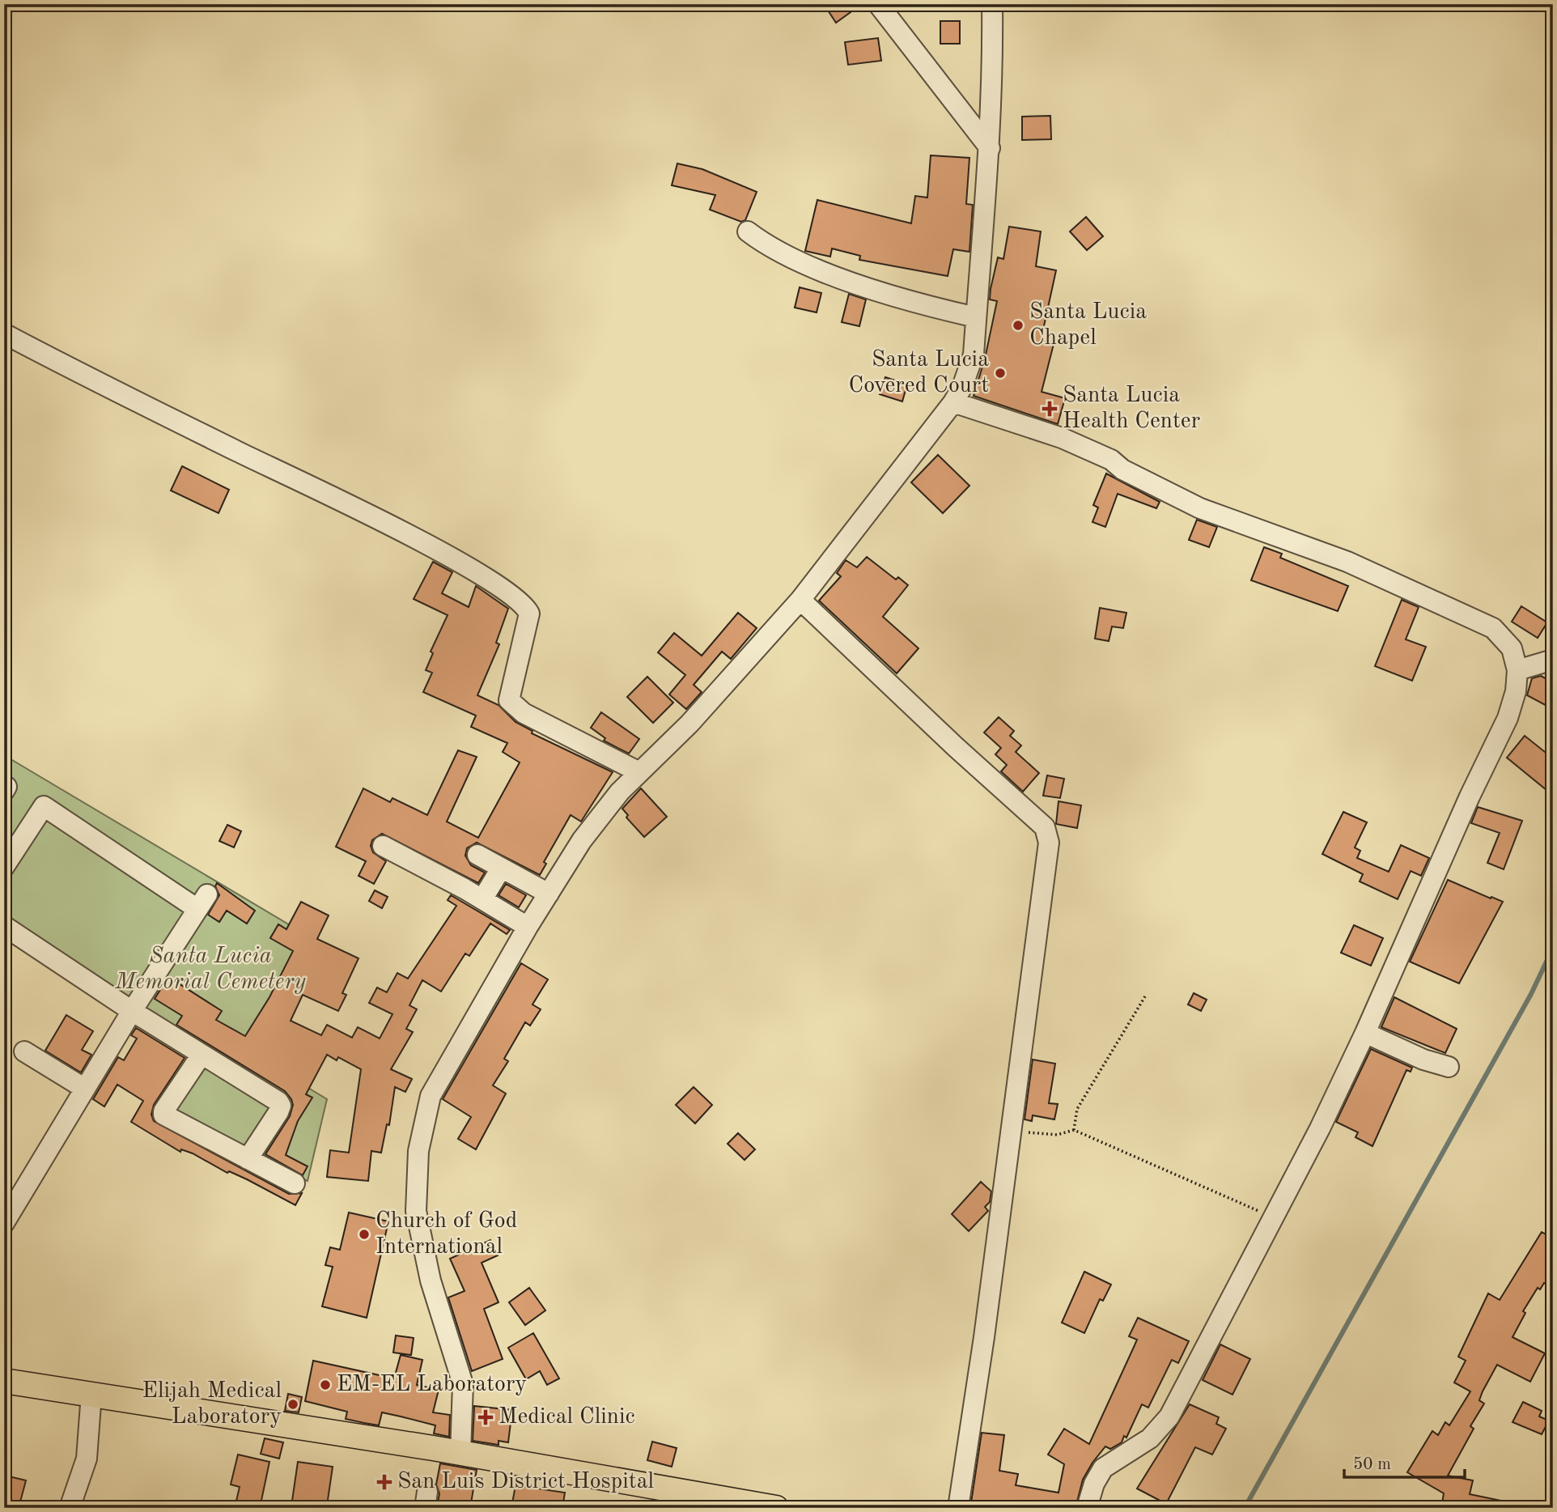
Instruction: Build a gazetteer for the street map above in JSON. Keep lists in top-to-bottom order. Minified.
{"parks":["Santa Lucia Memorial Cemetery"],"places":{"other":["Santa Lucia Chapel","Santa Lucia Covered Court","Church of God International","EM-EL Laboratory","Elijah Medical Laboratory"],"health":["Santa Lucia Health Center","Medical Clinic","San Luis District Hospital"]},"scale_bar":"50 m"}
